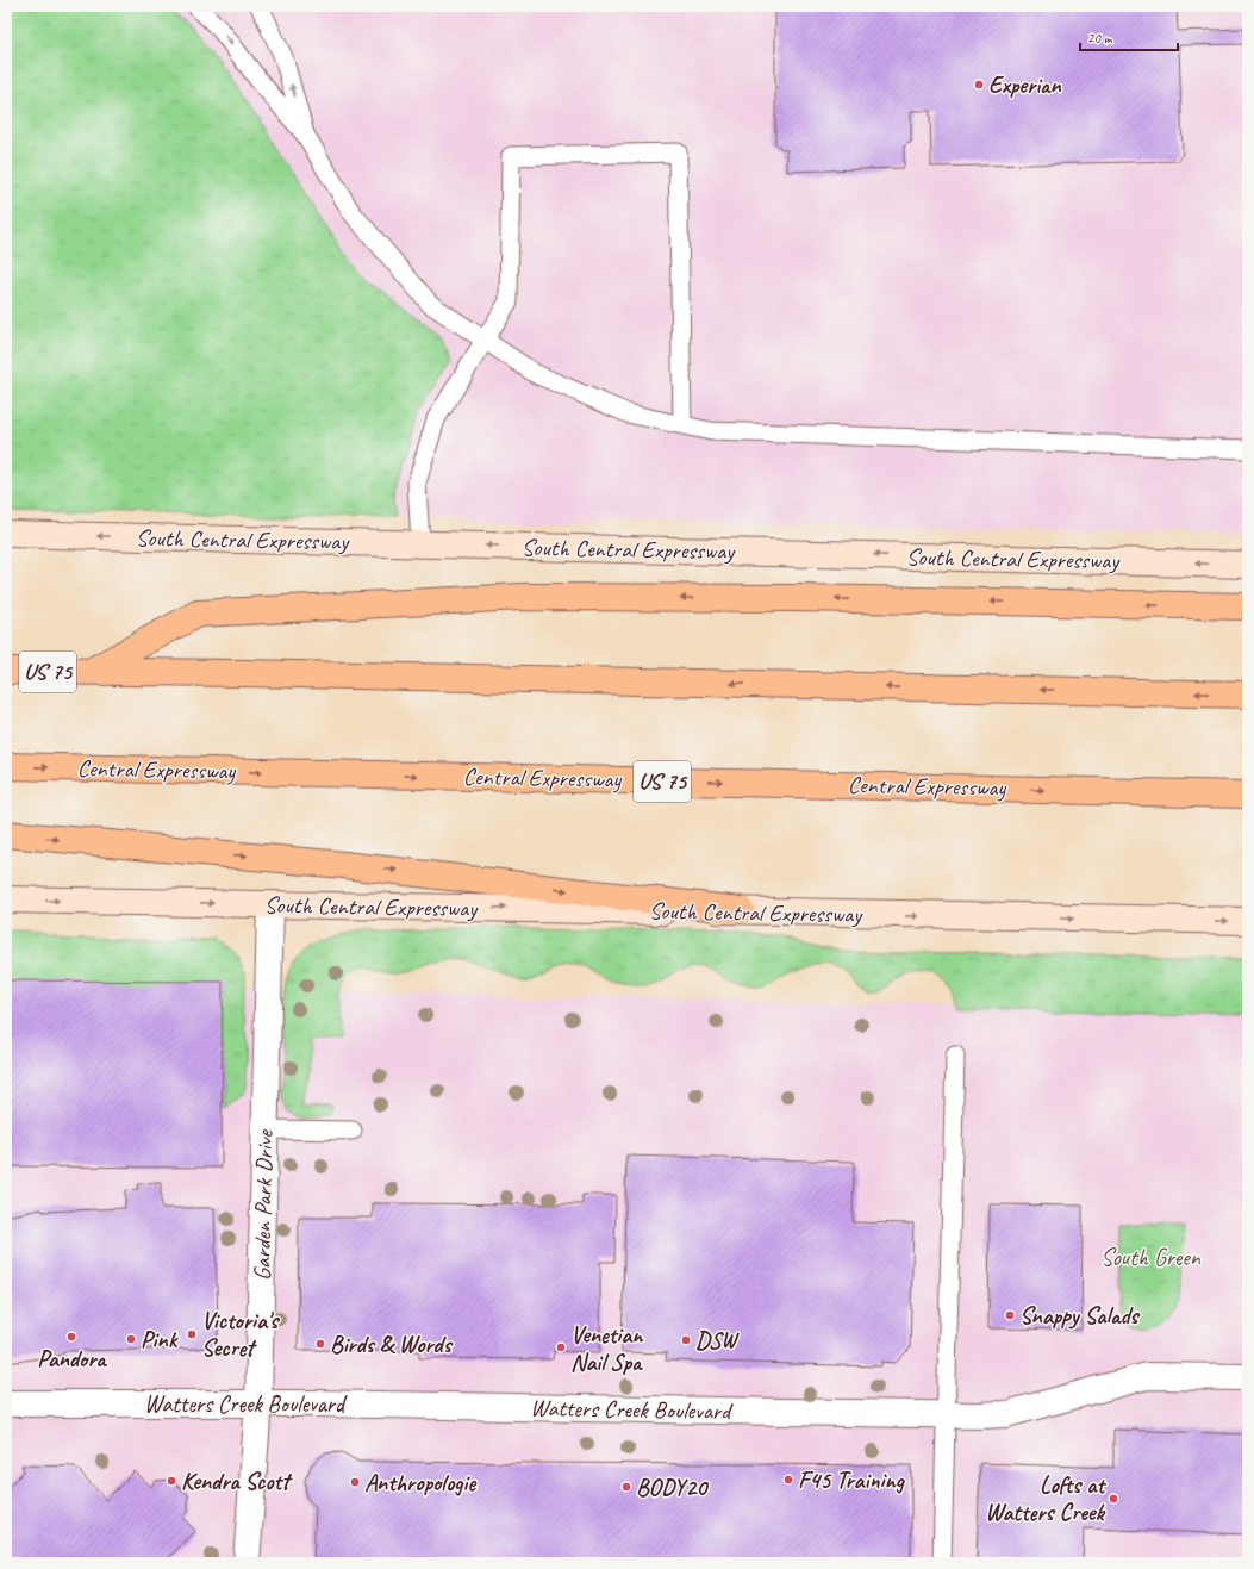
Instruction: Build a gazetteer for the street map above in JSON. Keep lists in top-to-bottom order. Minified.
{"streets":{"highway":["US 75","Central Expressway"],"main road":["South Central Expressway"],"street":["Garden Park Drive","Watters Creek Boulevard"]},"crossings":[["South Central Expressway","Garden Park Drive"],["Garden Park Drive","Watters Creek Boulevard"]],"parks":["South Green"],"places":["Experian","Snappy Salads","Victoria's Secret","Pandora","Pink","DSW","Birds & Words","Venetian Nail Spa","F45 Training","Kendra Scott","Anthropologie","BODY20","Lofts at Watters Creek"],"scale_bar":"20 m"}
